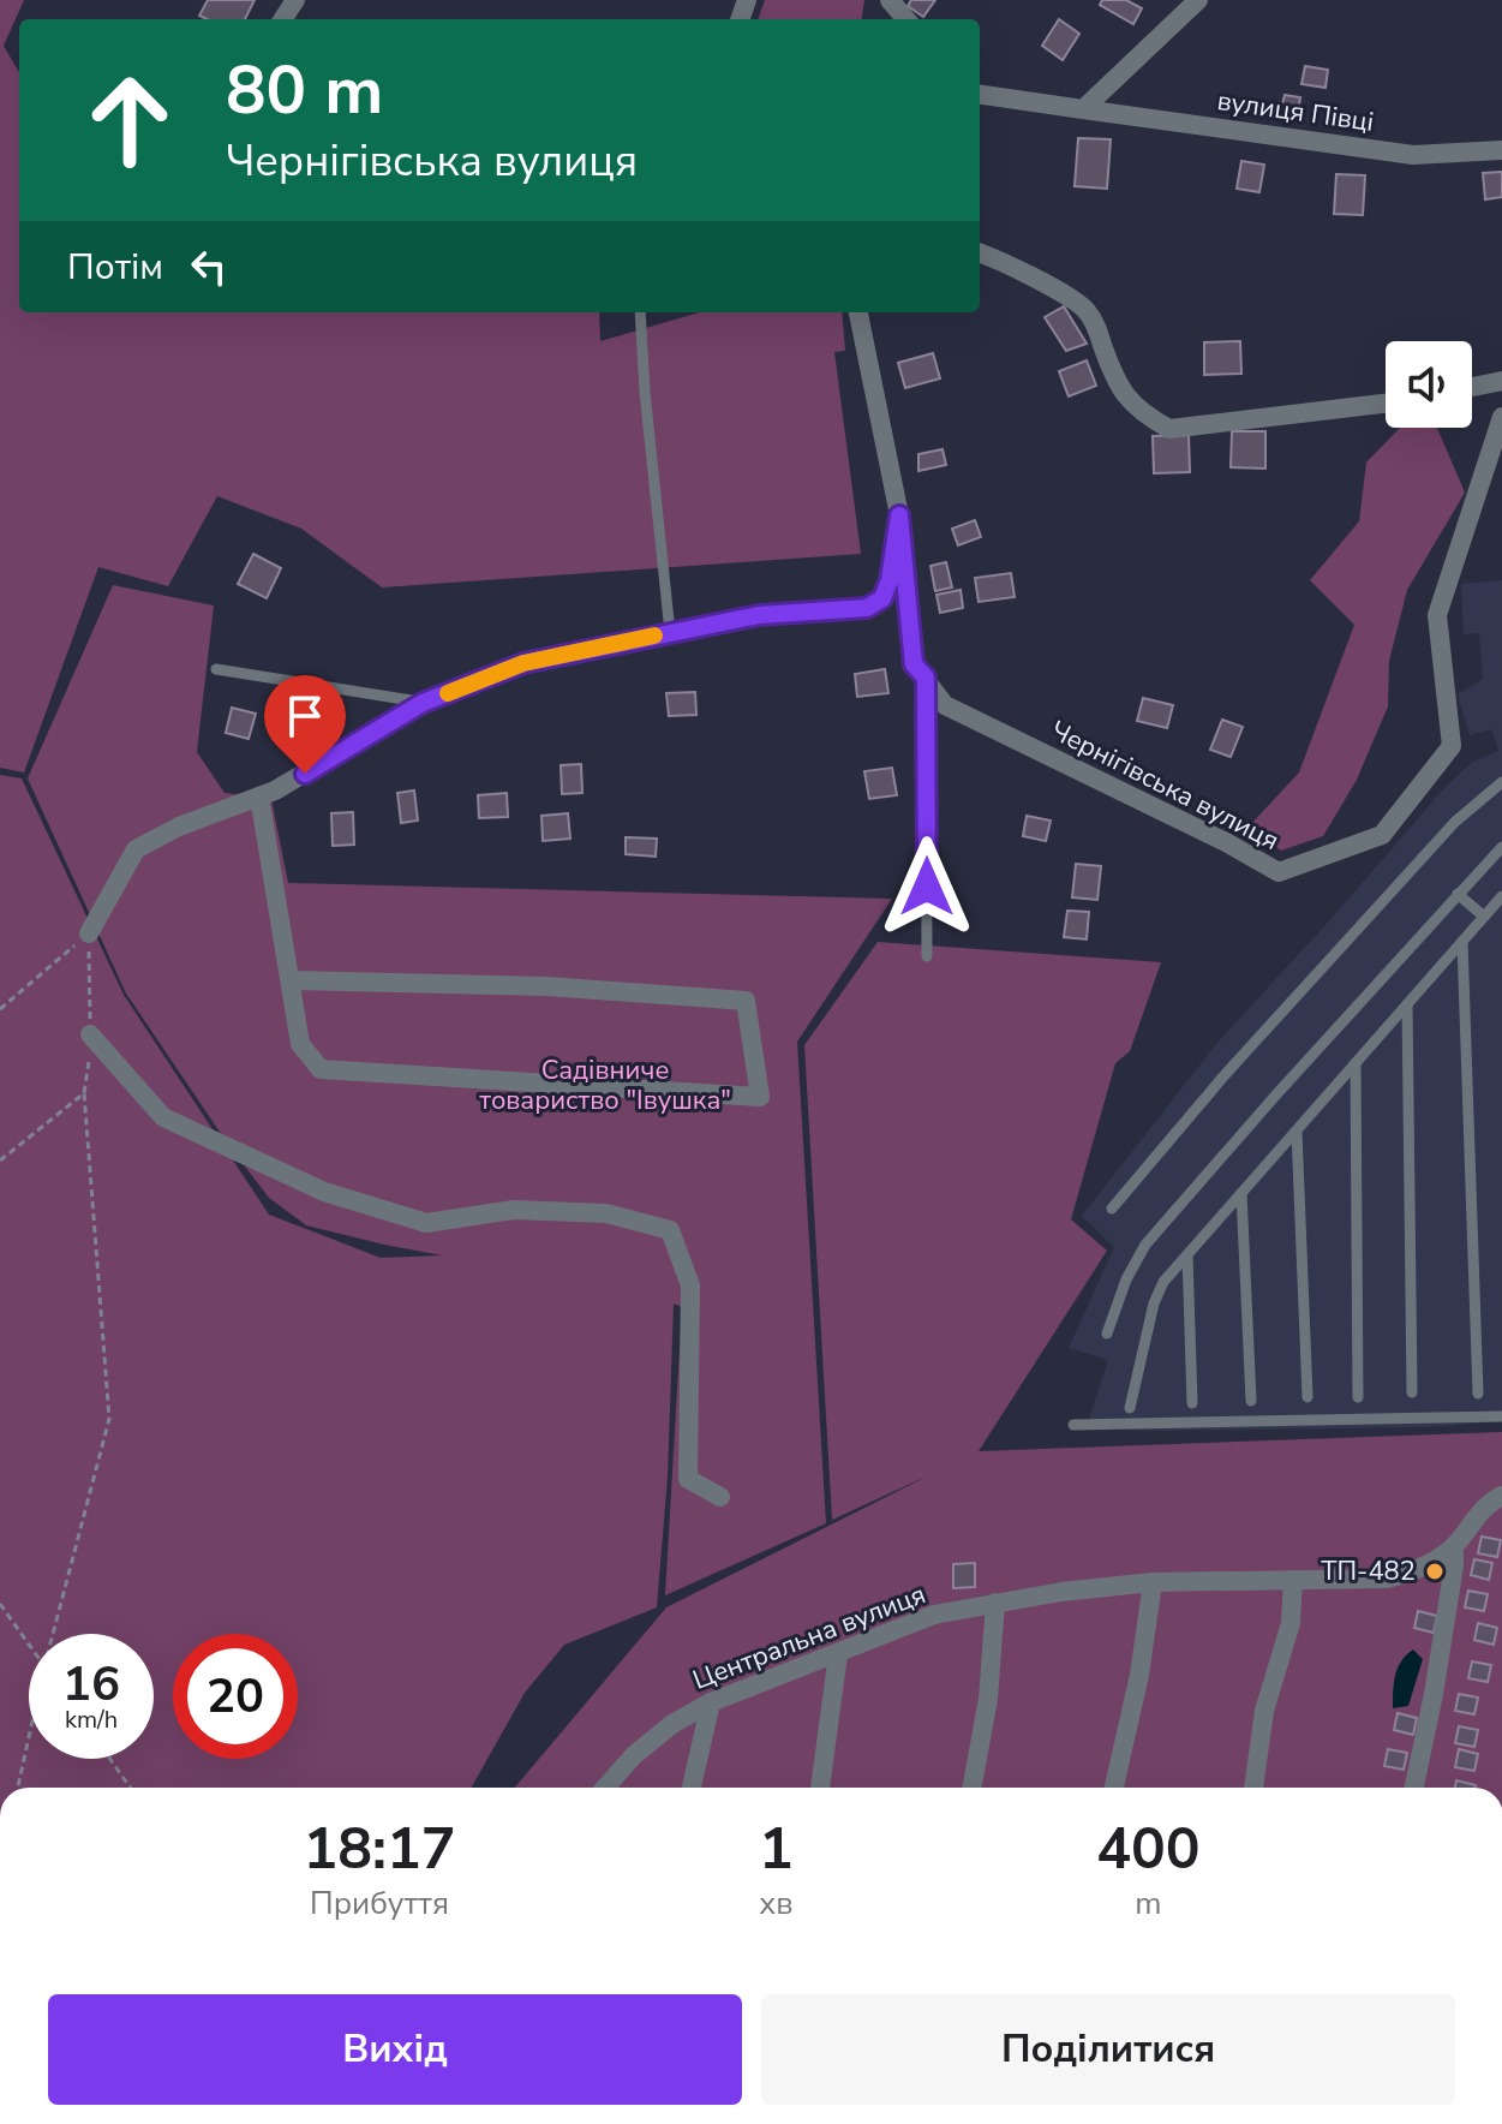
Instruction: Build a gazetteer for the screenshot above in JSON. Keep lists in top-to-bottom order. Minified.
{"streets":{"street":["вулиця Півці","Чернігівська вулиця","Центральна вулиця"]},"parks":["Садівниче товариство \"Івушка\""],"places":["ТП-482"],"page":{"turn":["80 m","Чернігівська вулиця"],"then":"Потім","speed":"16 km/h","limit":"20","eta":["18:17","Прибуття","1","хв","400","m"],"buttons":["Вихід","Поділитися"]}}
